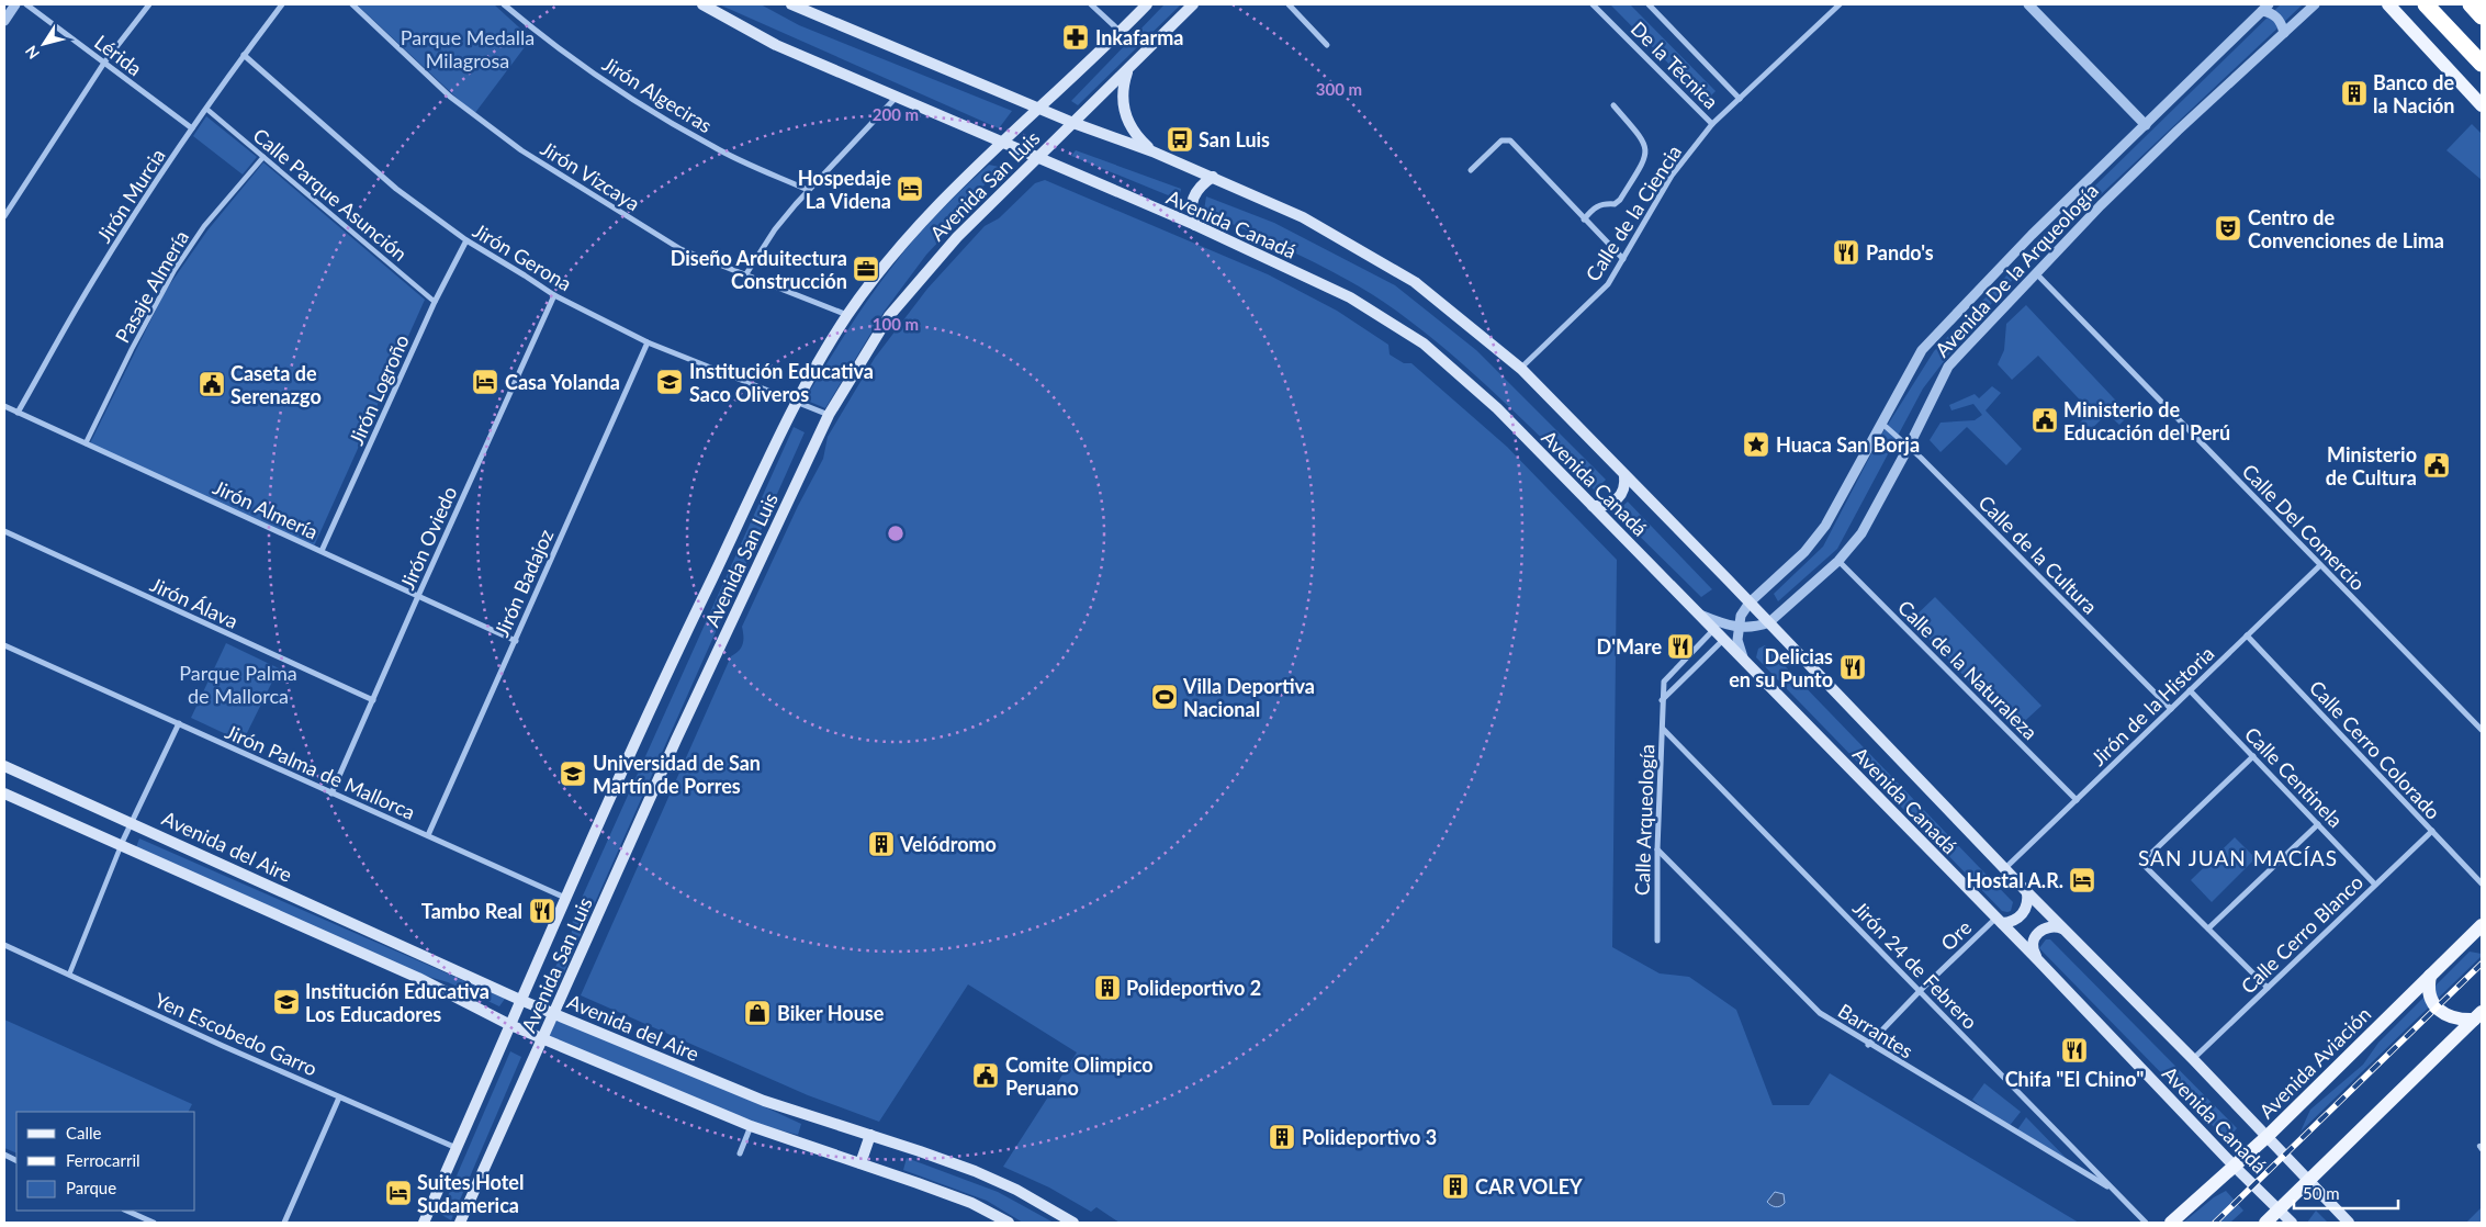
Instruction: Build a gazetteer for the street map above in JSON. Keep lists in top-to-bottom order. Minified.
{"streets":{"main road":["Avenida San Luis","Avenida Canadá","Avenida del Aire","Avenida Aviación"],"street":["Lérida","De la Técnica","Jirón Algeciras","Jirón Vizcaya","Calle Parque Asunción","Jirón Murcia","Calle de la Ciencia","Jirón Gerona","Avenida De la Arqueología","Pasaje Almería","Jirón Logroño","Jirón Almería","Calle Del Comercio","Jirón Oviedo","Calle de la Cultura","Jirón Badajoz","Jirón Álava","Calle de la Naturaleza","Jirón de la Historia","Calle Cerro Colorado","Jirón Palma de Mallorca","Calle Centinela","Calle Arqueología","Calle Cerro Blanco","Ore","Jirón 24 de Febrero","Barrantes","Yen Escobedo Garro"]},"crossings":[["Lérida","Jirón Murcia"],["De la Técnica","Calle de la Ciencia"],["Jirón Vizcaya","Avenida San Luis"],["Avenida San Luis","Avenida Canadá"],["Avenida San Luis","Jirón Gerona"],["Avenida San Luis","Jirón Palma de Mallorca"],["Avenida San Luis","Avenida del Aire"],["Avenida San Luis","Yen Escobedo Garro"],["Calle Parque Asunción","Jirón Murcia"],["Calle Parque Asunción","Pasaje Almería"],["Calle Parque Asunción","Jirón Logroño"],["Jirón Murcia","Jirón Gerona"],["Jirón Murcia","Jirón Almería"],["Calle de la Ciencia","Avenida Canadá"],["Avenida Canadá","Avenida De la Arqueología"],["Avenida Canadá","Jirón de la Historia"],["Avenida Canadá","Calle Arqueología"],["Avenida Canadá","Calle Cerro Blanco"],["Avenida Canadá","Ore"],["Avenida Canadá","Avenida Aviación"],["Jirón Gerona","Jirón Logroño"],["Jirón Gerona","Jirón Oviedo"],["Jirón Gerona","Jirón Badajoz"],["Avenida De la Arqueología","Calle Del Comercio"],["Avenida De la Arqueología","Calle de la Cultura"],["Avenida De la Arqueología","Calle de la Naturaleza"],["Pasaje Almería","Jirón Almería"],["Jirón Logroño","Jirón Almería"],["Jirón Almería","Jirón Oviedo"],["Jirón Almería","Jirón Badajoz"],["Calle Del Comercio","Jirón de la Historia"],["Jirón Oviedo","Jirón Álava"],["Jirón Oviedo","Jirón Palma de Mallorca"],["Calle de la Cultura","Jirón de la Historia"],["Jirón Badajoz","Jirón Palma de Mallorca"],["Calle de la Naturaleza","Jirón de la Historia"],["Jirón de la Historia","Calle Cerro Colorado"],["Jirón de la Historia","Calle Centinela"],["Calle Cerro Colorado","Calle Cerro Blanco"],["Calle Centinela","Calle Cerro Blanco"],["Calle Arqueología","Jirón 24 de Febrero"],["Calle Arqueología","Barrantes"],["Ore","Jirón 24 de Febrero"],["Ore","Barrantes"],["Jirón 24 de Febrero","Barrantes"]],"districts":["SAN JUAN MACÍAS"],"parks":["Parque Medalla Milagrosa","Parque Palma de Mallorca"],"places":{"pharmacy":["Inkafarma"],"building":["Banco de la Nación","Velódromo","Polideportivo 2","Polideportivo 3","CAR VOLEY"],"bus stop":["San Luis"],"hotel":["Hospedaje La Videna","Casa Yolanda","Hostal A.R.","Suites Hotel Sudamerica"],"theatre":["Centro de Convenciones de Lima"],"restaurant":["Pando's","D'Mare","Delicias en su Punto","Tambo Real","Chifa \"El Chino\""],"office":["Diseño Arduitectura Construcción"],"school or university":["Institución Educativa Saco Oliveros","Universidad de San Martín de Porres","Institución Educativa Los Educadores"],"public building":["Caseta de Serenazgo","Ministerio de Educación del Perú","Ministerio de Cultura","Comite Olimpico Peruano"],"place":["Huaca San Borja"],"sports":["Villa Deportiva Nacional"],"shop":["Biker House"]},"legend":["Calle","Ferrocarril","Parque"],"scale_bar":"50 m","north":"bottom left","rings":["300 m","200 m","100 m"]}
